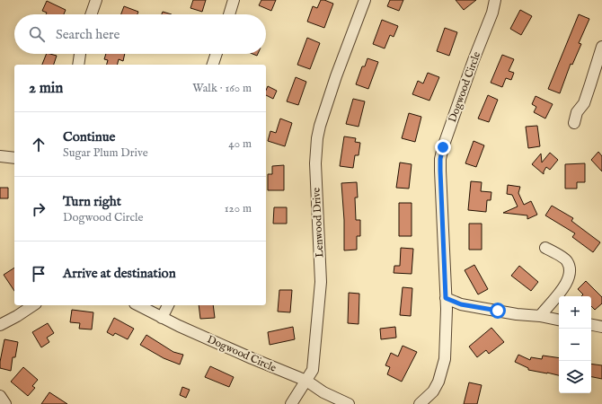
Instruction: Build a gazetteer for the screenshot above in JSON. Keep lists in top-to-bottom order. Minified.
{"streets":{"street":["Dogwood Circle","Lenwood Drive"]},"crossings":[["Dogwood Circle","Lenwood Drive"]],"page":{"search":"Search here","heading":["2 min","Walk · 160 m"],"list":[["Continue","Sugar Plum Drive","40 m"],["Turn right","Dogwood Circle","120 m"],"Arrive at destination"],"map_buttons":["+","−"]}}
